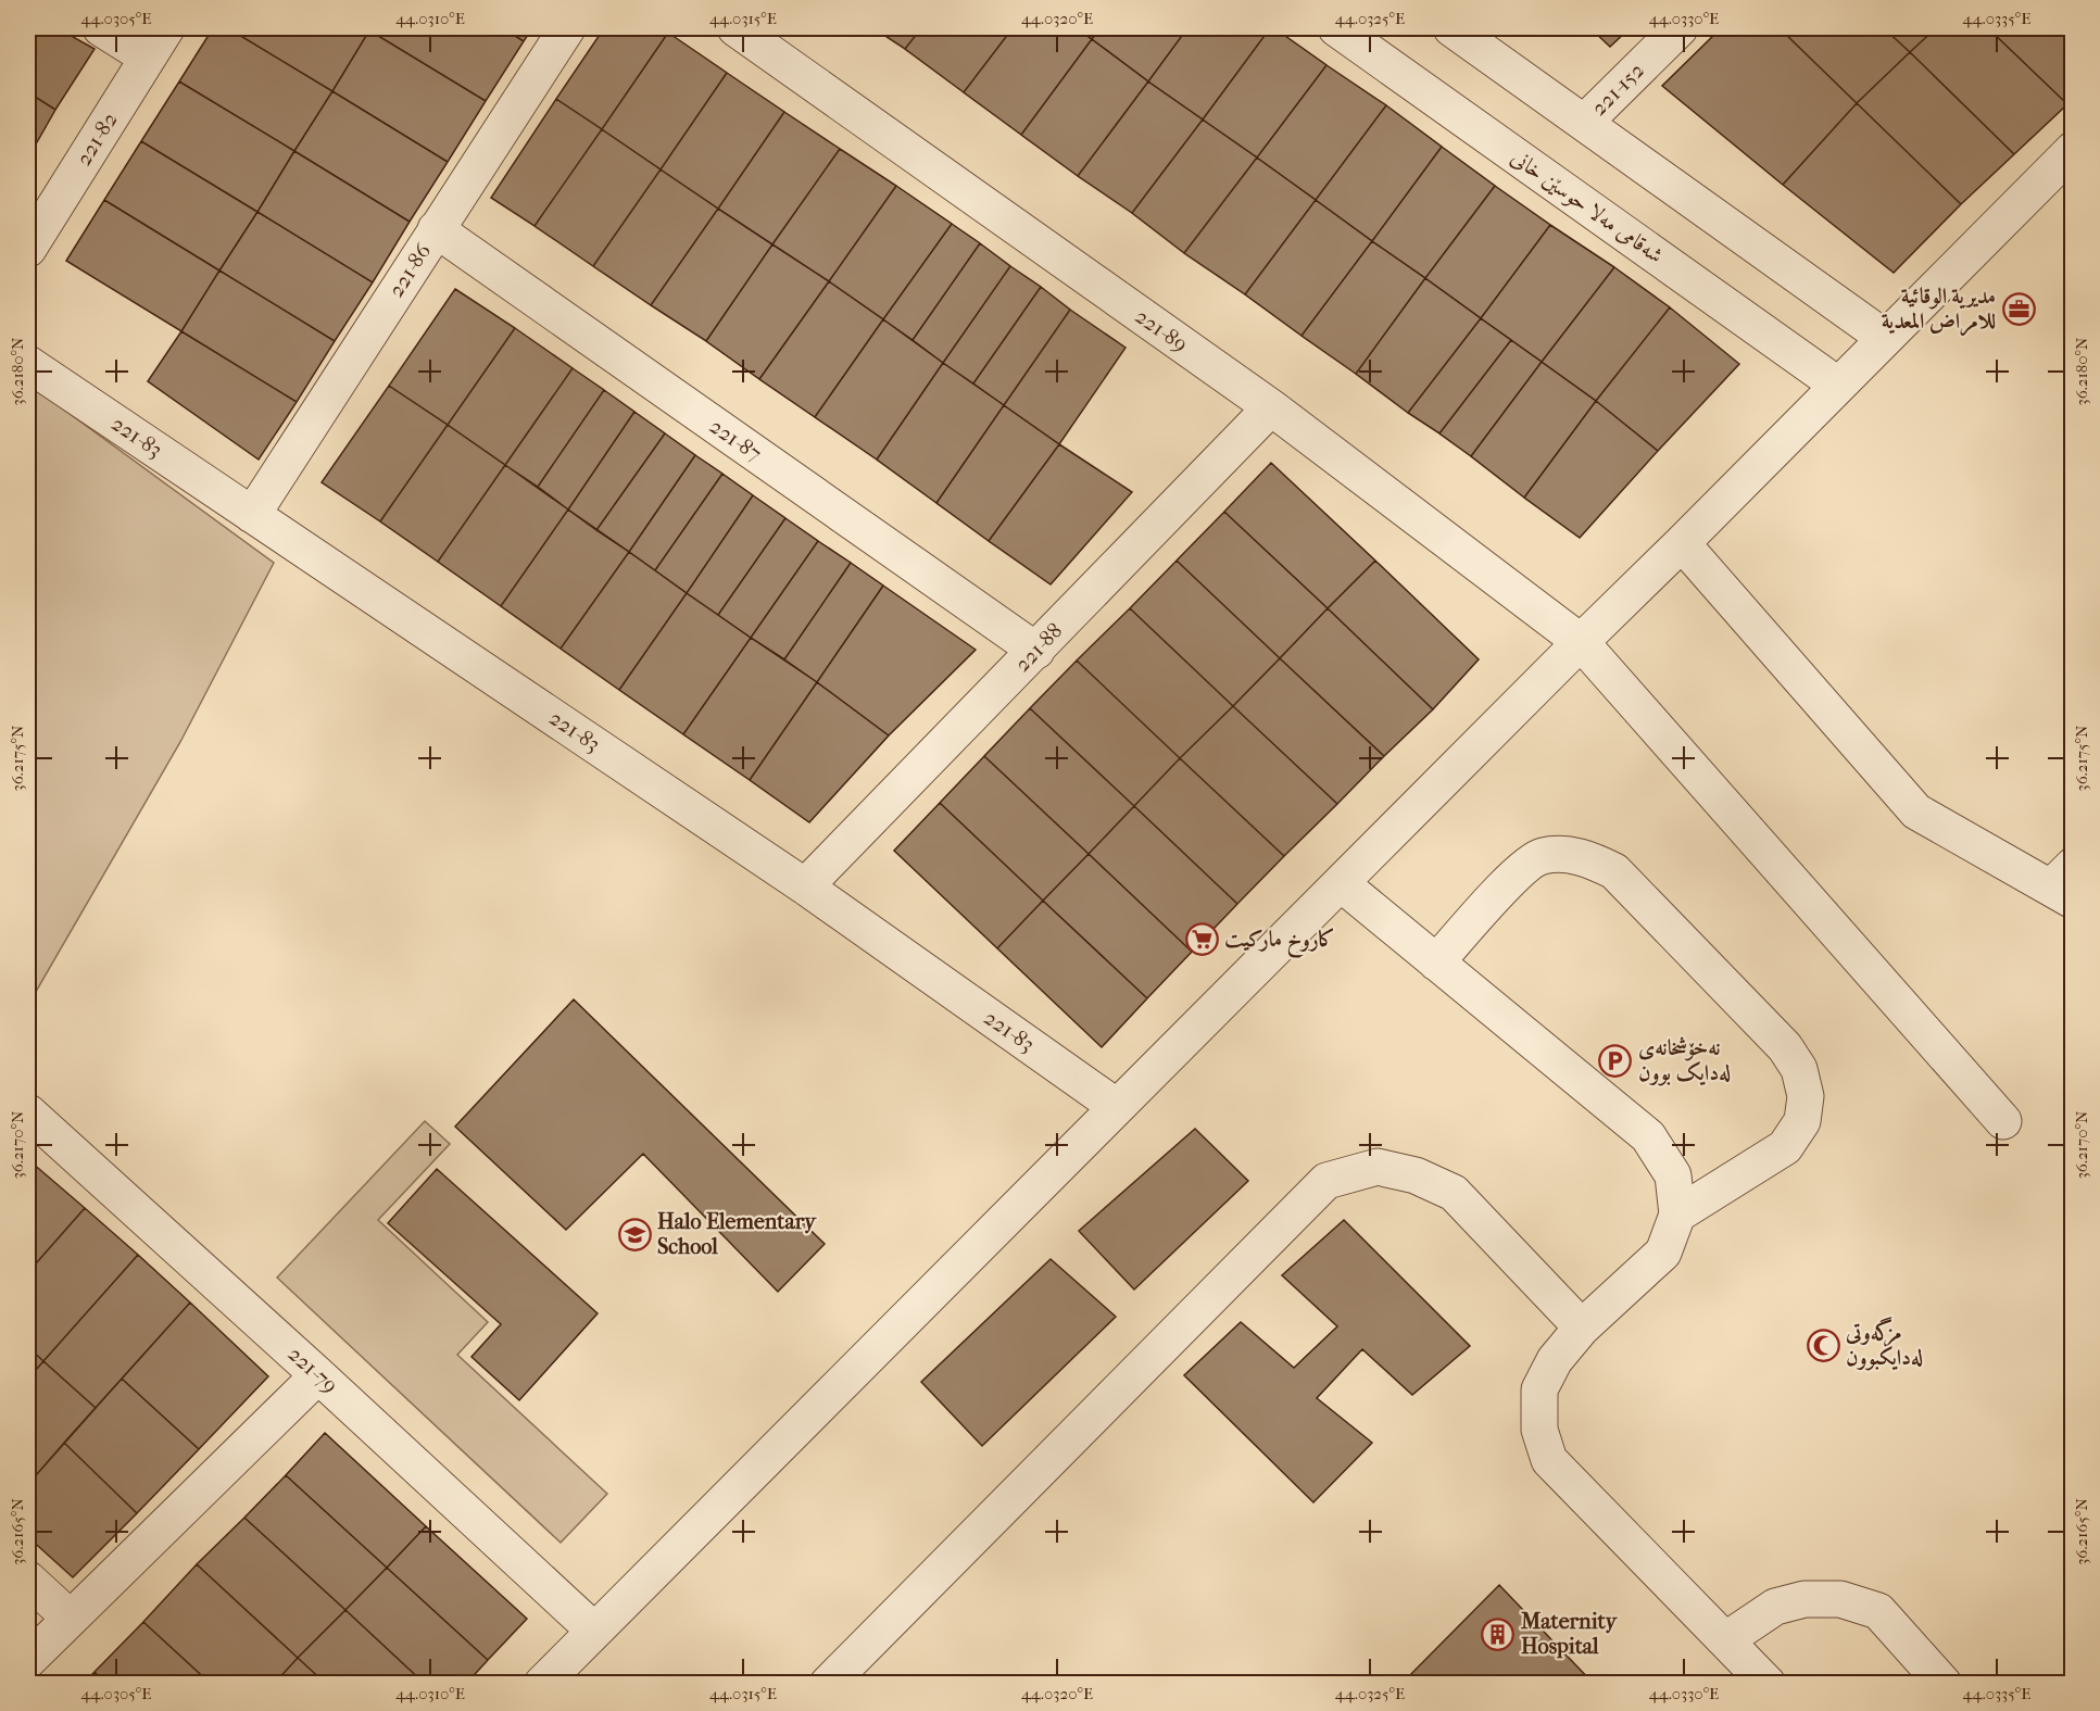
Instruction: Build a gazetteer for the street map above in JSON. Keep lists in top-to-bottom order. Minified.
{"streets":{"street":["221-152","221-82","شەقامی مەلا حوسێن خانی","221-86","221-89","221-83","221-87","221-88","221-79"]},"crossings":[["221-86","221-83"],["221-86","221-87"],["221-89","221-88"],["221-83","221-88"],["221-87","221-88"]],"places":{"office":["مديرية الوقائية للامراض المعدية"],"supermarket":["كاروخ ماركیت"],"parking":["نەخۆشخانەی لەدایک بوون"],"school or university":["Halo Elementary School"],"mosque":["مزگەوتی لەدایکبوون"],"building":["Maternity Hospital"]},"coordinates":["44.0305°E","44.0310°E","44.0315°E","44.0320°E","44.0325°E","44.0330°E","44.0335°E","36.2180°N","36.2175°N","36.2170°N","36.2165°N"]}
